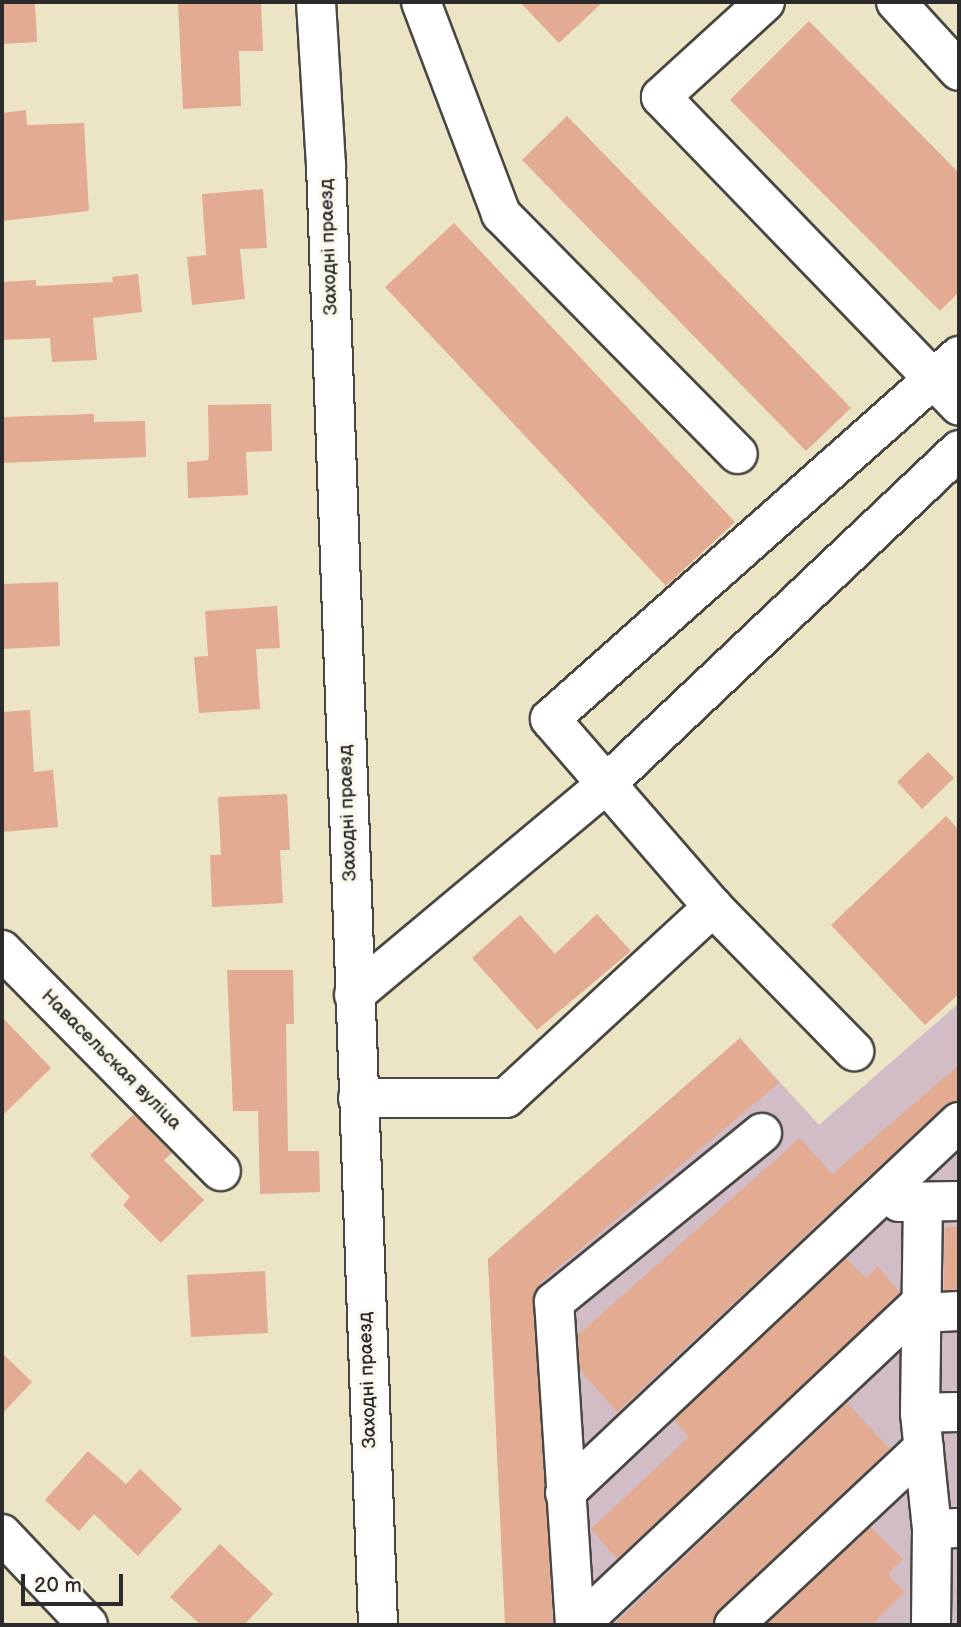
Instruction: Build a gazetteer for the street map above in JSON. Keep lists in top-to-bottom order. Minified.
{"streets":{"street":["Заходні праезд","Навасельская вуліца"]},"scale_bar":"20 m"}
